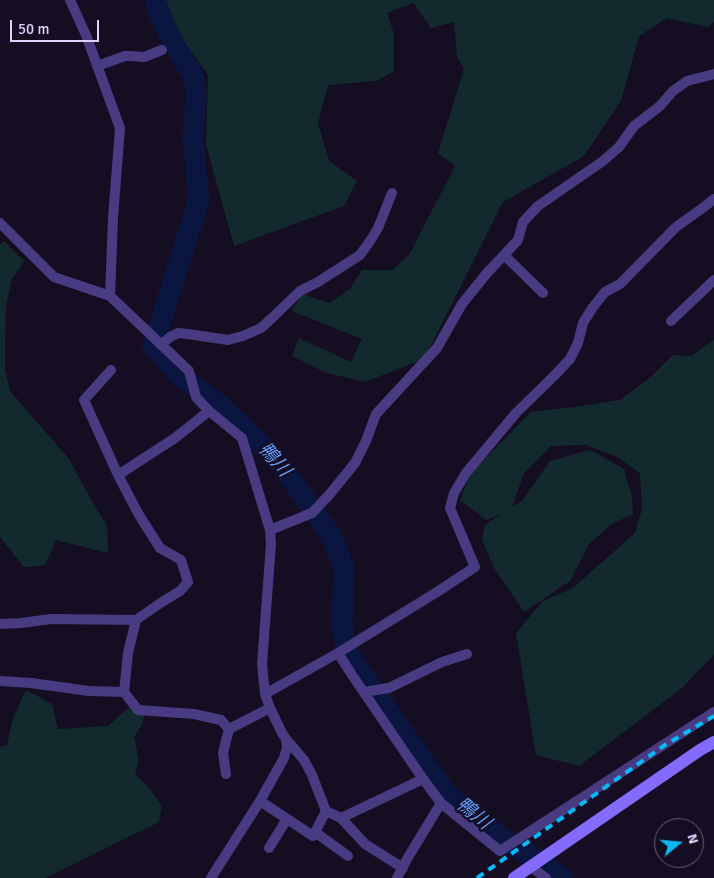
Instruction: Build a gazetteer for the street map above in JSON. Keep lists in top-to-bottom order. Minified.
{"water":["鴨川"],"scale_bar":"50 m","north":"right"}
